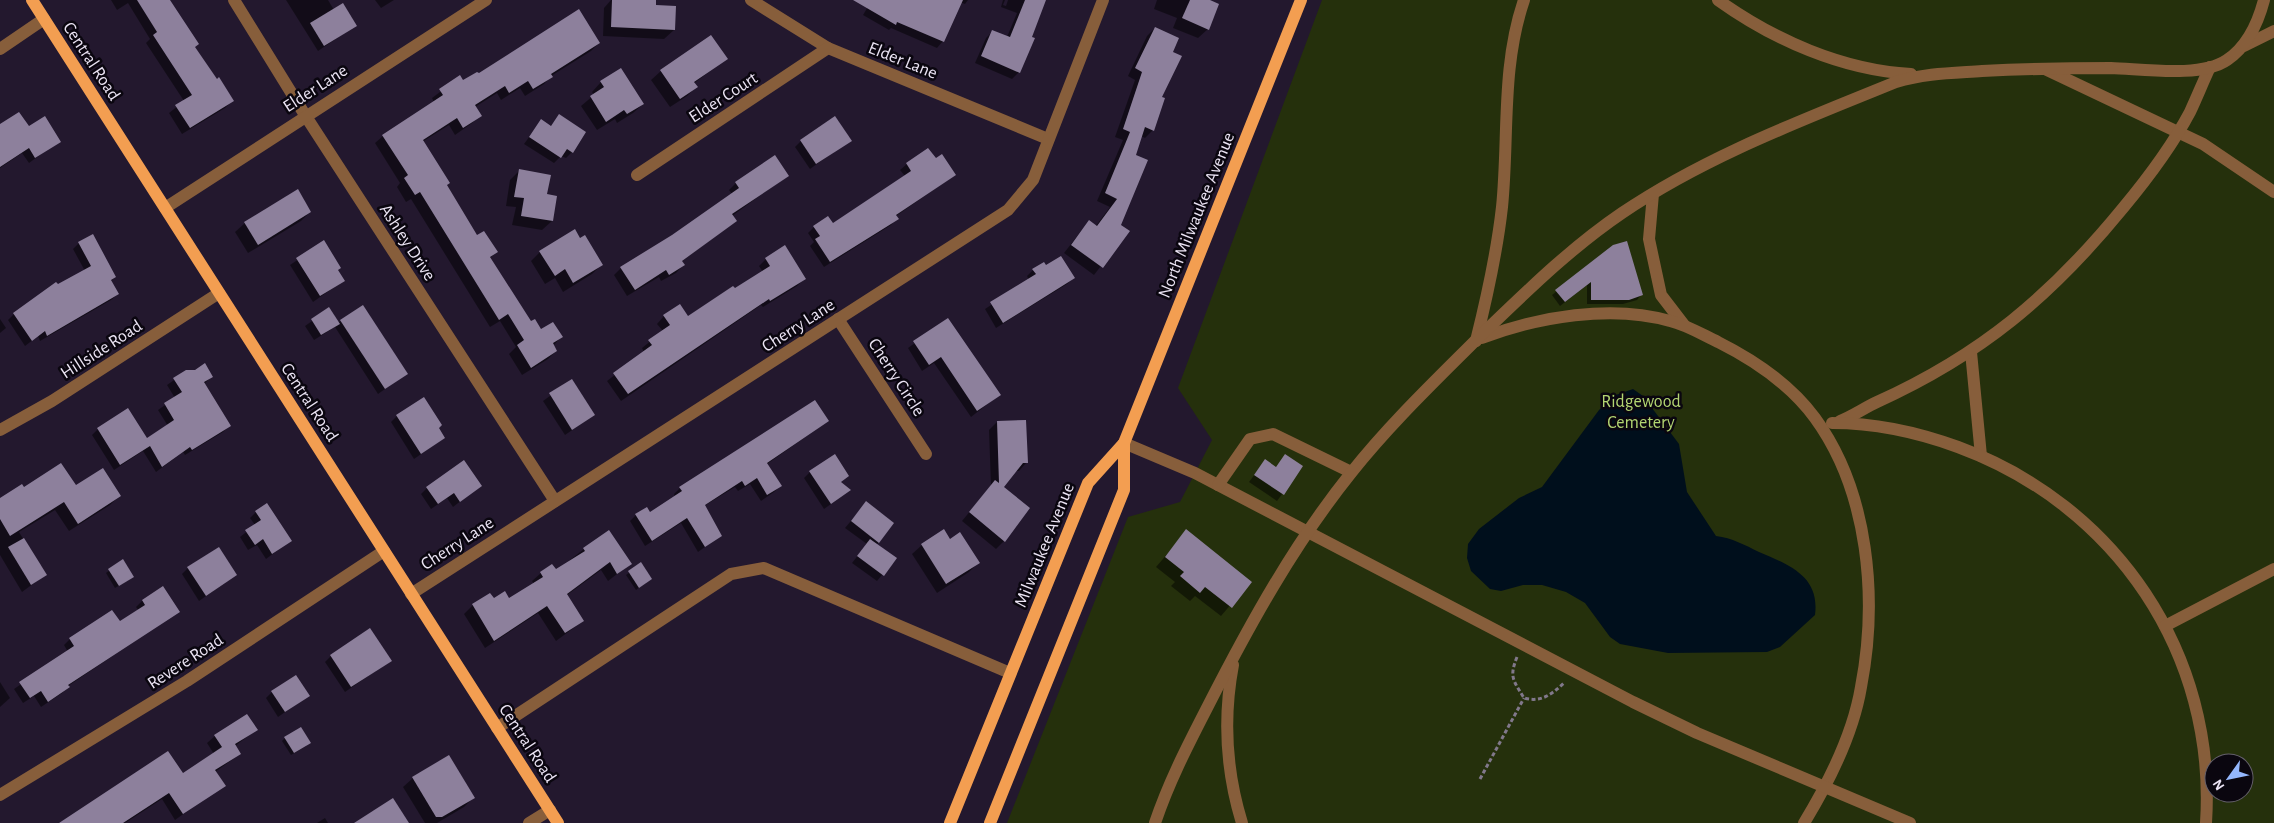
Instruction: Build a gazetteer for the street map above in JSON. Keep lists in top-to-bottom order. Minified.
{"streets":{"main road":["Central Road","North Milwaukee Avenue","Milwaukee Avenue"],"street":["Elder Lane","Elder Court","Ashley Drive","Cherry Lane","Hillside Road","Cherry Circle","Revere Road"]},"crossings":[["Elder Lane","Central Road"],["Elder Lane","Elder Court"],["Elder Lane","Ashley Drive"],["Elder Lane","Cherry Lane"],["Central Road","Cherry Lane"],["Central Road","Hillside Road"],["Central Road","Revere Road"],["North Milwaukee Avenue","Milwaukee Avenue"],["Ashley Drive","Cherry Lane"],["Cherry Lane","Cherry Circle"]],"parks":["Ridgewood Cemetery"],"north":"bottom left"}
